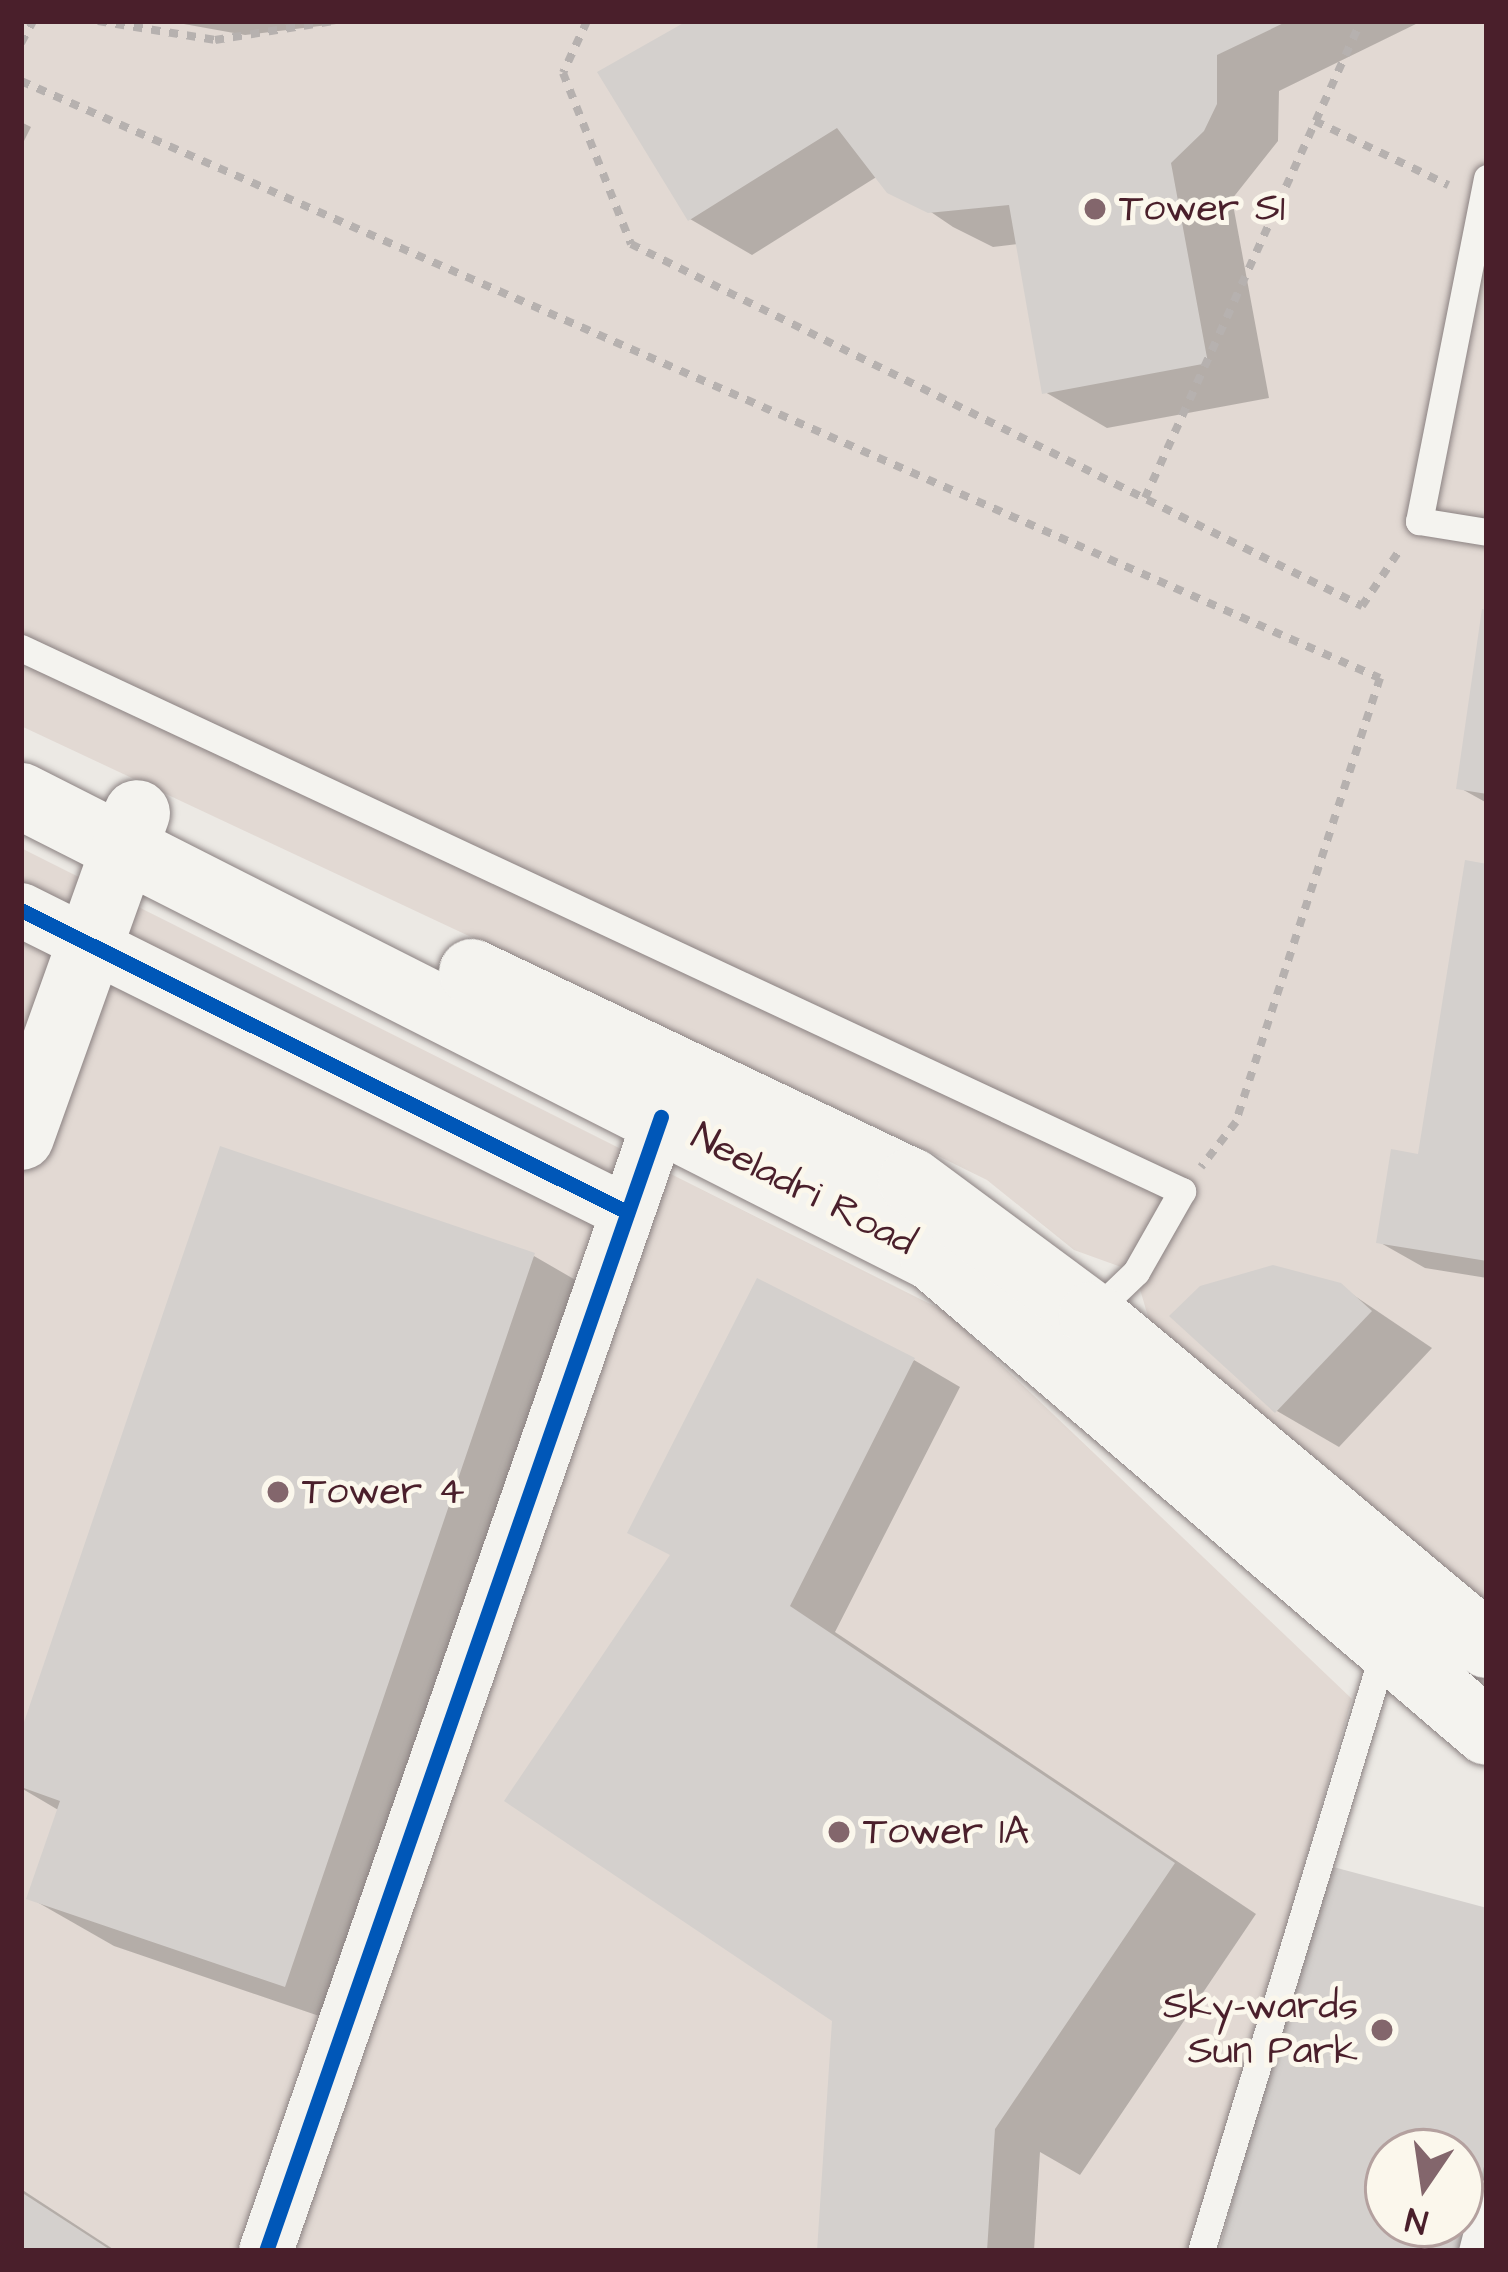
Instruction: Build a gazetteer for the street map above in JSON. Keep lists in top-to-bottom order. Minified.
{"streets":{"main road":["Neeladri Road"]},"places":["Tower S1","Tower 4","Tower 1A","Sky-wards Sun Park"],"north":"bottom"}
